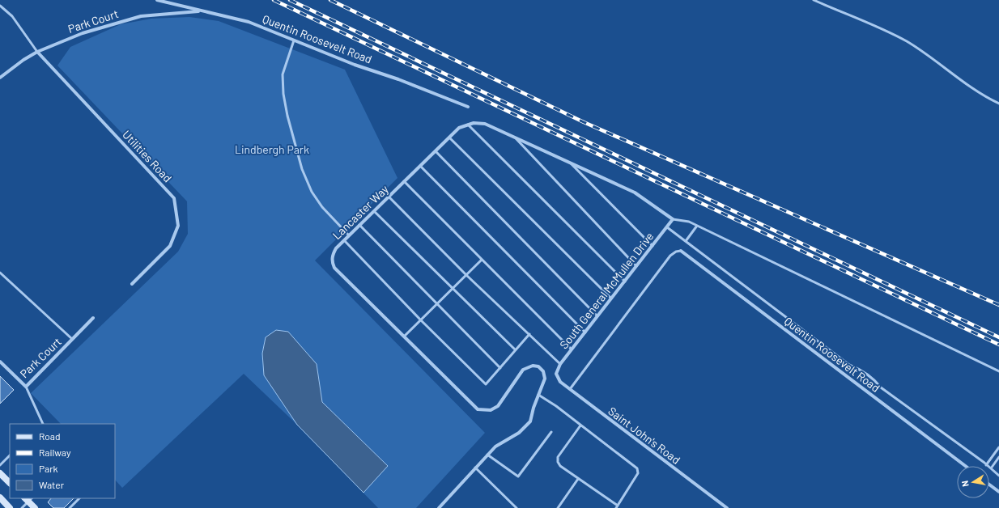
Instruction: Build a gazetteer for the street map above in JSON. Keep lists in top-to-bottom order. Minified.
{"streets":{"street":["Park Court","Quentin Roosevelt Road","Utilities Road","Lancaster Way","South General McMullen Drive","Saint John's Road"]},"crossings":[["Park Court","Quentin Roosevelt Road"],["Park Court","Utilities Road"],["Lancaster Way","South General McMullen Drive"],["South General McMullen Drive","Saint John's Road"]],"parks":["Lindbergh Park"],"legend":["Road","Railway","Park","Water"],"north":"left"}
